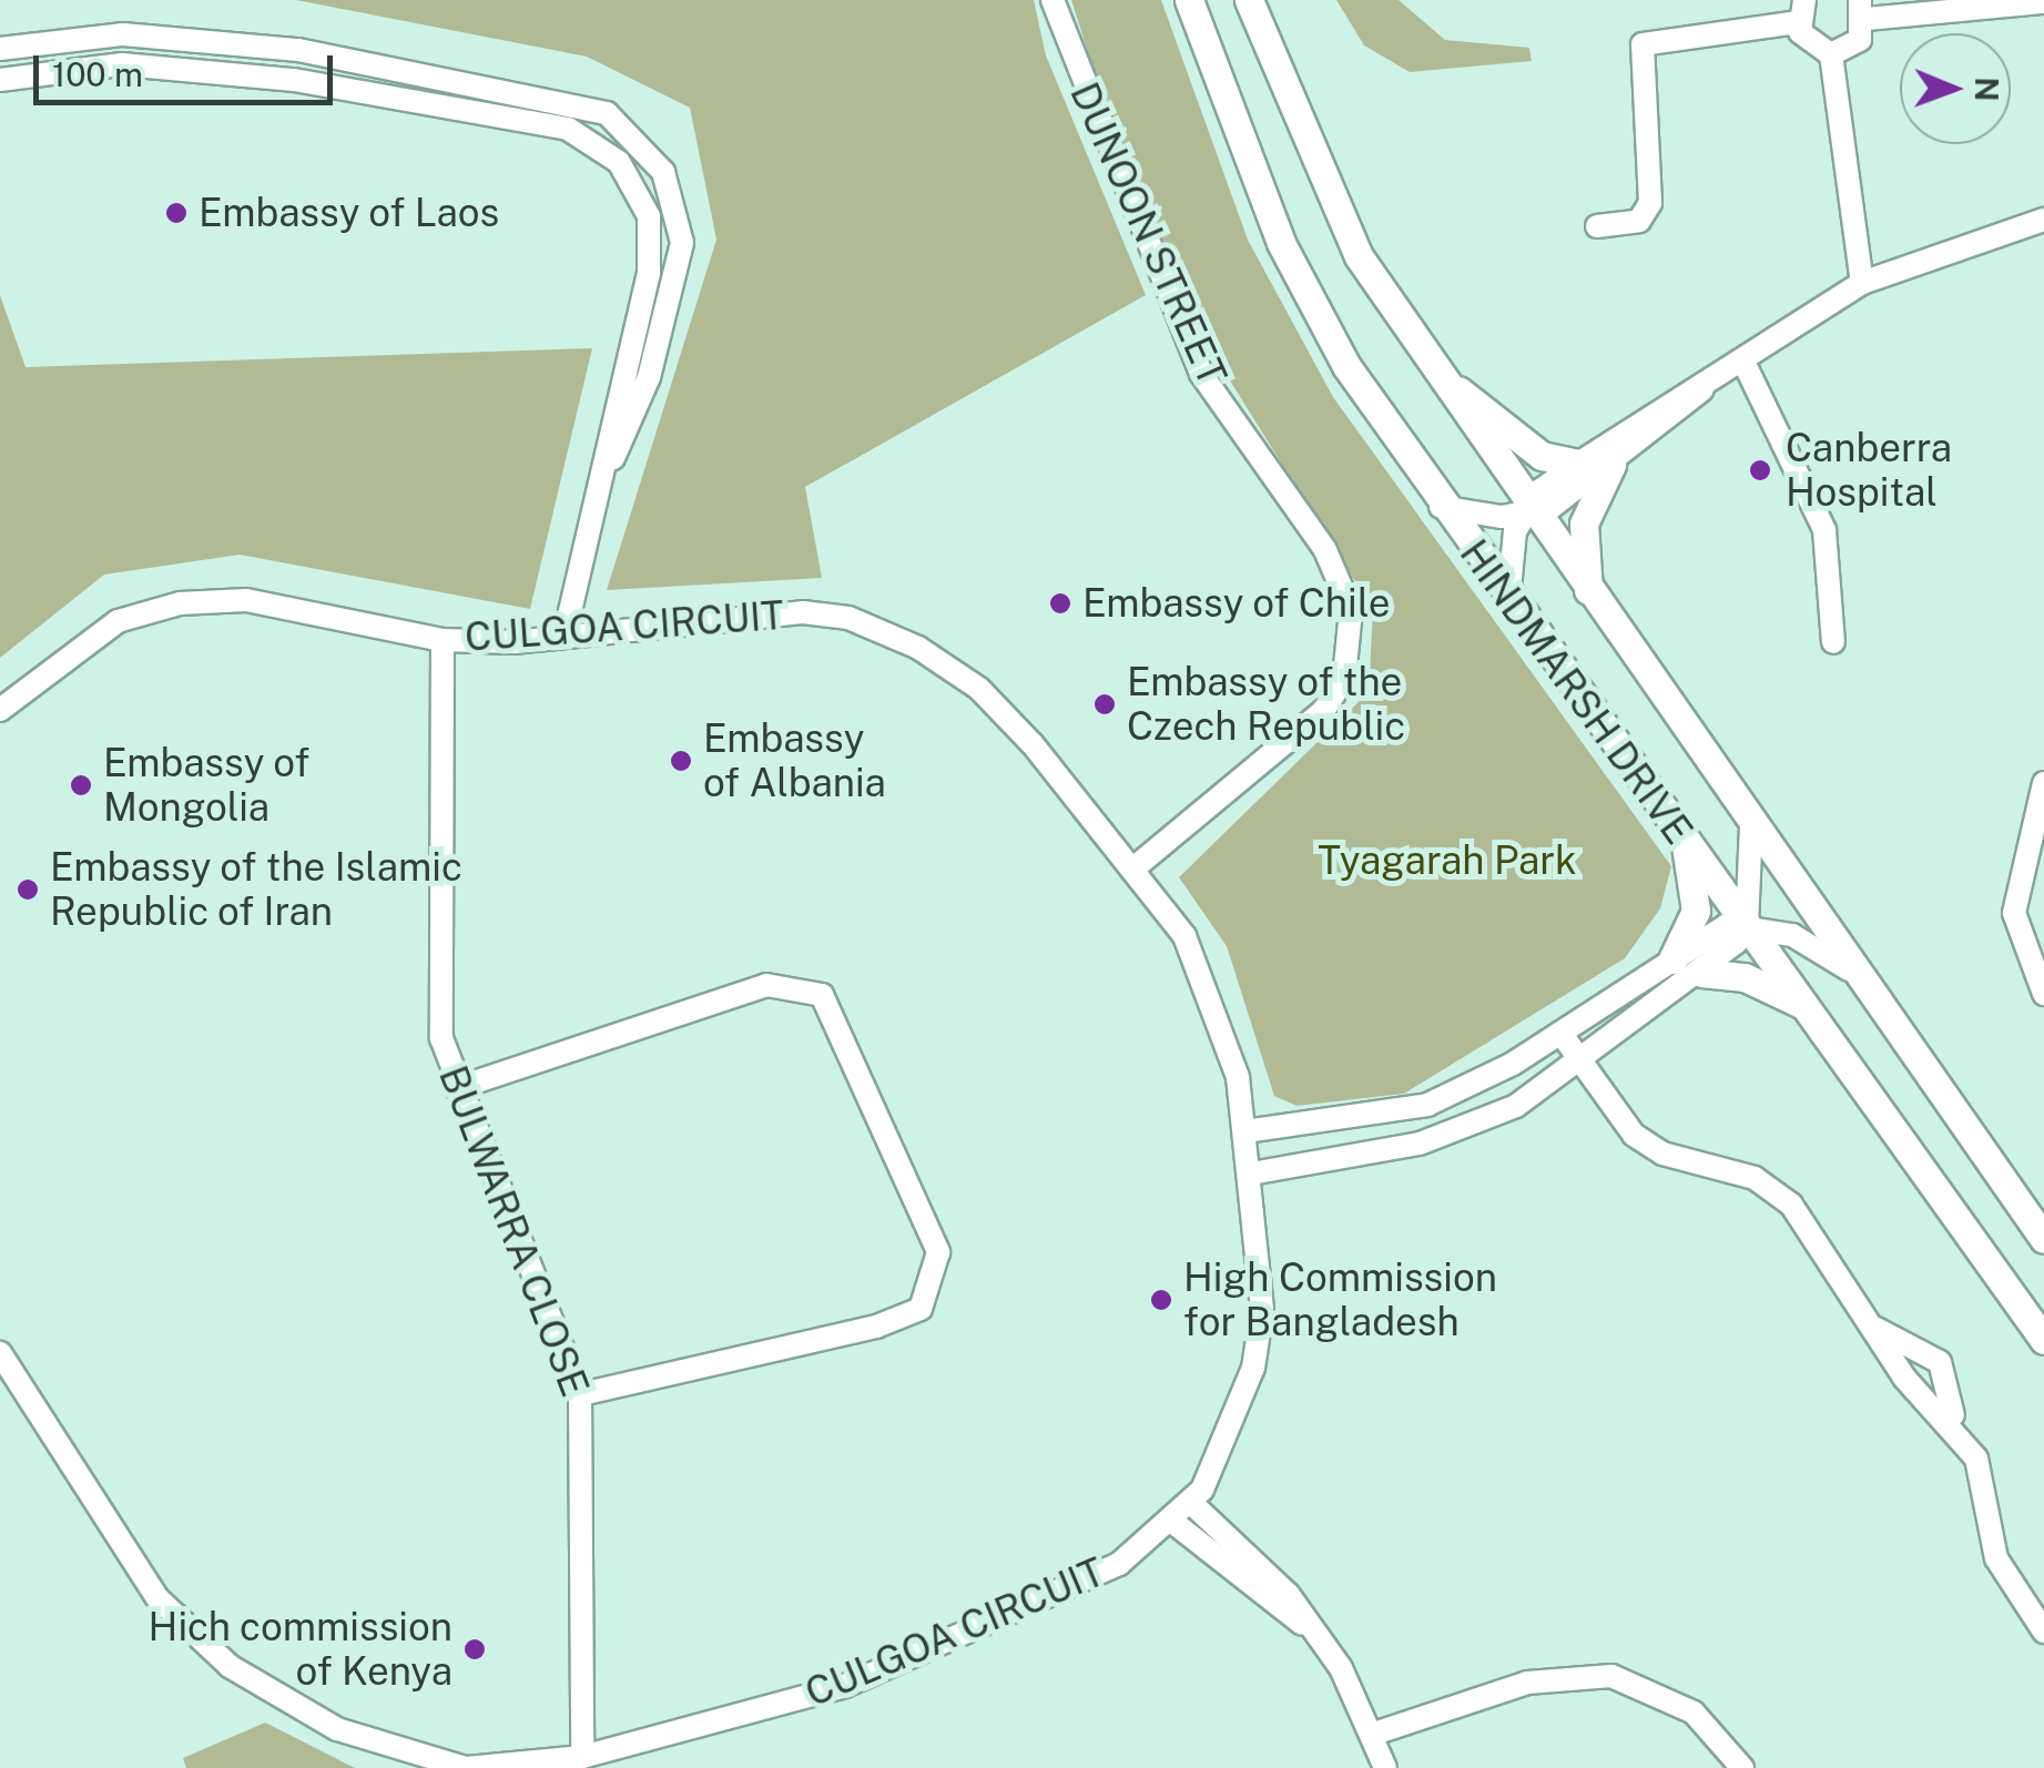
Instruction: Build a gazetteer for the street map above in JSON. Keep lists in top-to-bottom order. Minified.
{"streets":{"main road":["HINDMARSH DRIVE"],"street":["DUNOON STREET","CULGOA CIRCUIT","BULWARRA CLOSE"]},"crossings":[["DUNOON STREET","CULGOA CIRCUIT"],["CULGOA CIRCUIT","BULWARRA CLOSE"]],"parks":["Tyagarah Park"],"places":["Embassy of Laos","Canberra Hospital","Embassy of Chile","Embassy of the Czech Republic","Embassy of Albania","Embassy of Mongolia","Embassy of the Islamic Republic of Iran","High Commission for Bangladesh","Hich commission of Kenya"],"scale_bar":"100 m","north":"right"}
